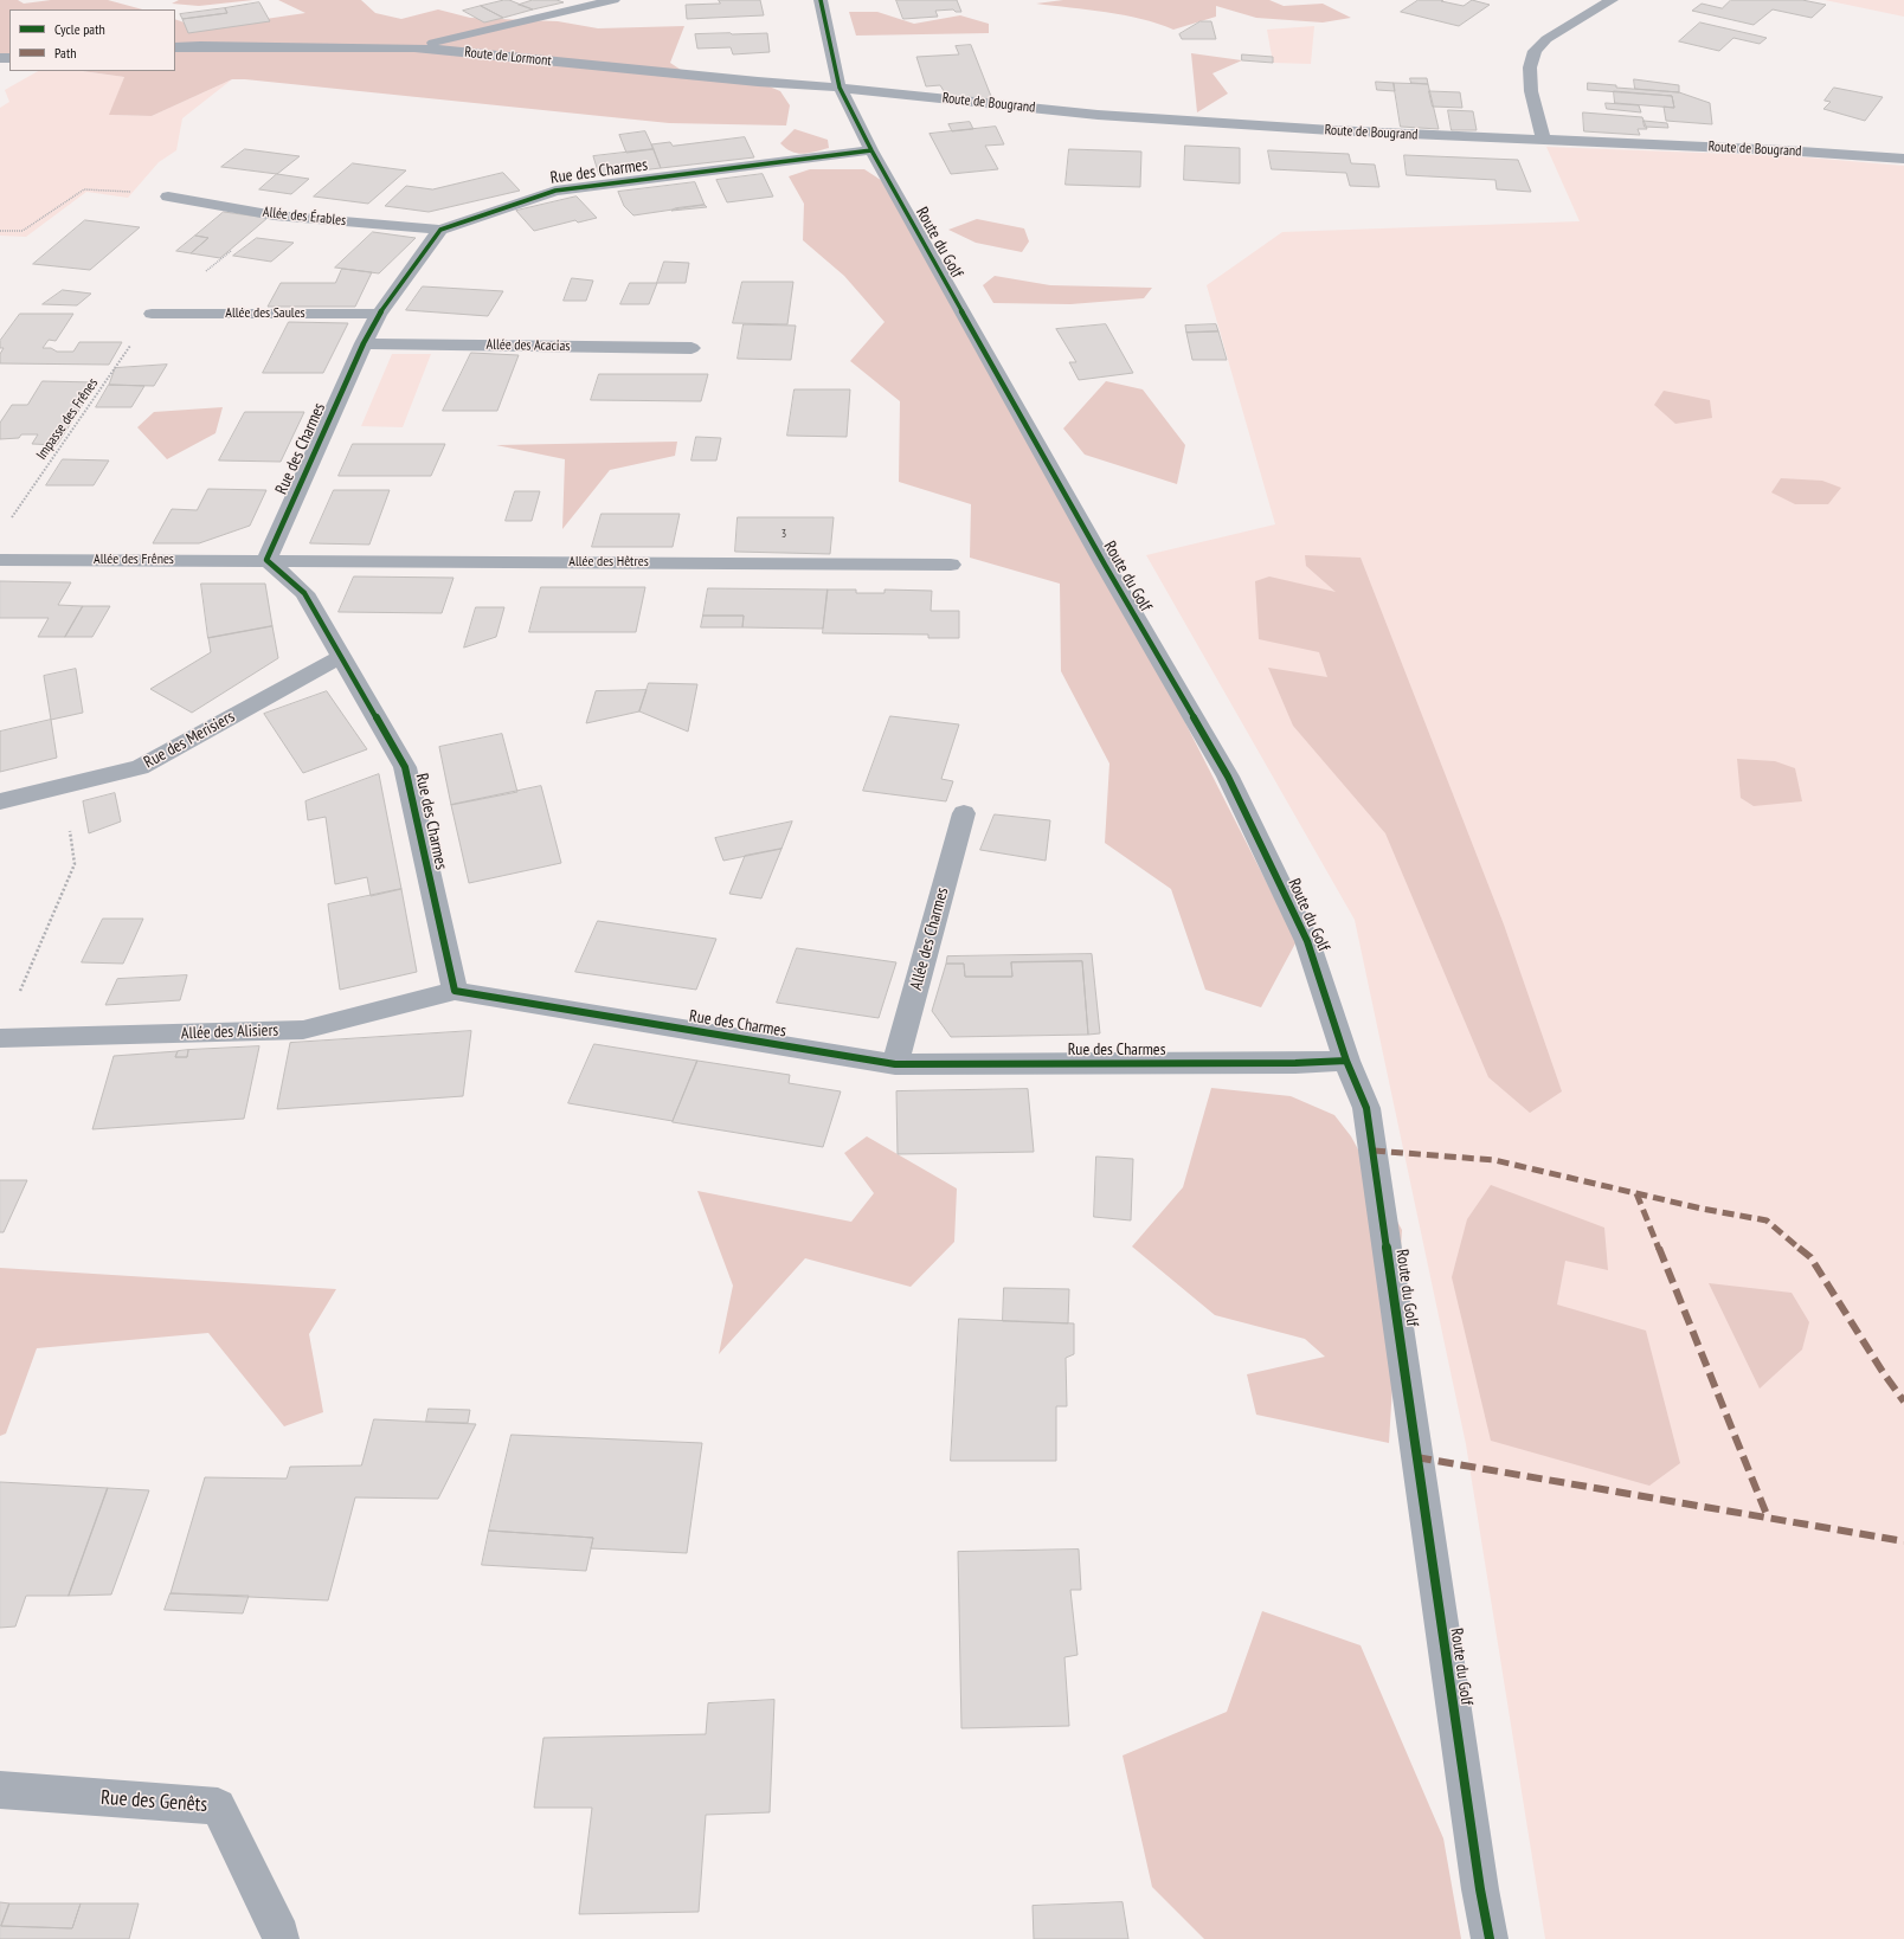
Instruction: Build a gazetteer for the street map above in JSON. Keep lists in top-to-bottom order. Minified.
{"streets":{"street":["Route de Lormont","Route de Bougrand","Rue des Charmes","Allée des Érables","Route du Golf","Allée des Saules","Allée des Acacias","Allée des Frênes","Allée des Hêtres","Rue des Merisiers","Allée des Charmes","Allée des Alisiers","Rue des Genêts"],"path":["Impasse des Frênes"]},"crossings":[["Route de Lormont","Route de Bougrand"],["Route de Lormont","Route du Golf"],["Route de Bougrand","Route du Golf"],["Rue des Charmes","Allée des Érables"],["Rue des Charmes","Route du Golf"],["Rue des Charmes","Allée des Saules"],["Rue des Charmes","Allée des Acacias"],["Rue des Charmes","Allée des Frênes"],["Rue des Charmes","Allée des Hêtres"],["Rue des Charmes","Rue des Merisiers"],["Rue des Charmes","Allée des Charmes"],["Rue des Charmes","Allée des Alisiers"],["Allée des Érables","Impasse des Frênes"],["Allée des Saules","Impasse des Frênes"],["Allée des Frênes","Allée des Hêtres"]],"house_numbers":["3"],"legend":["Cycle path","Path"]}
